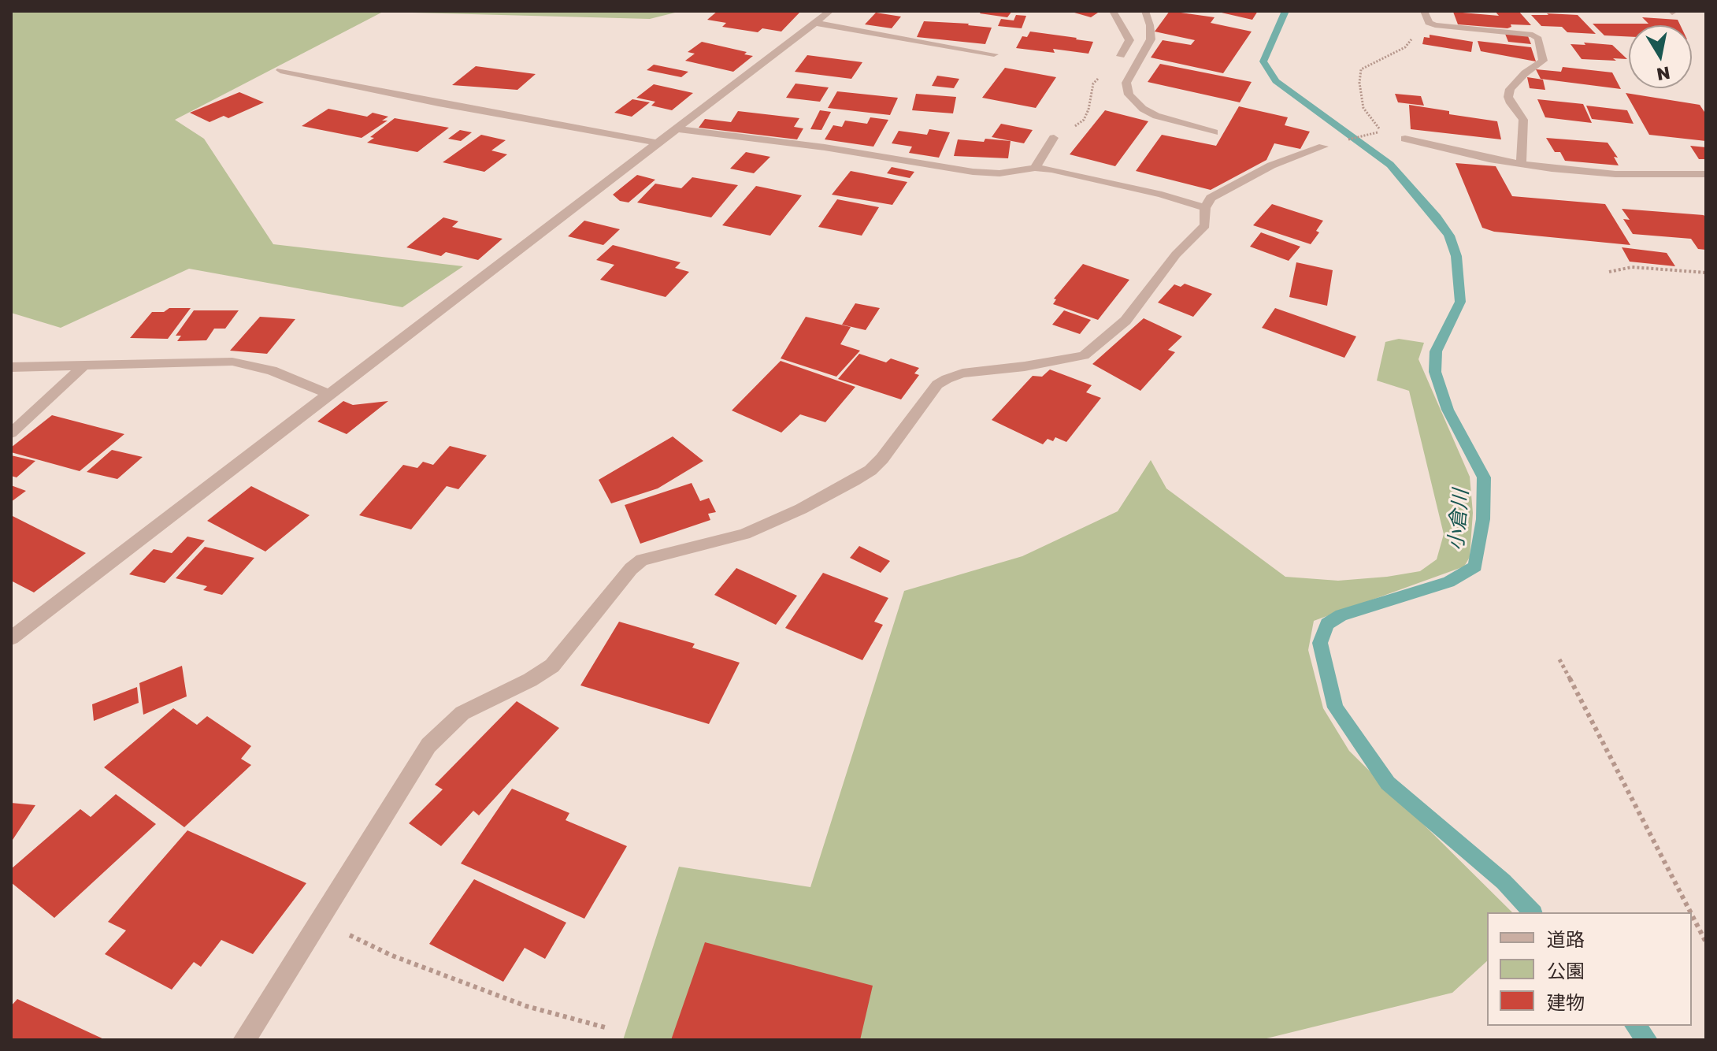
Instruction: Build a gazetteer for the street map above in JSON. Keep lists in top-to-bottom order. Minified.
{"water":["小倉川"],"legend":["道路","公園","建物"],"north":"bottom"}
